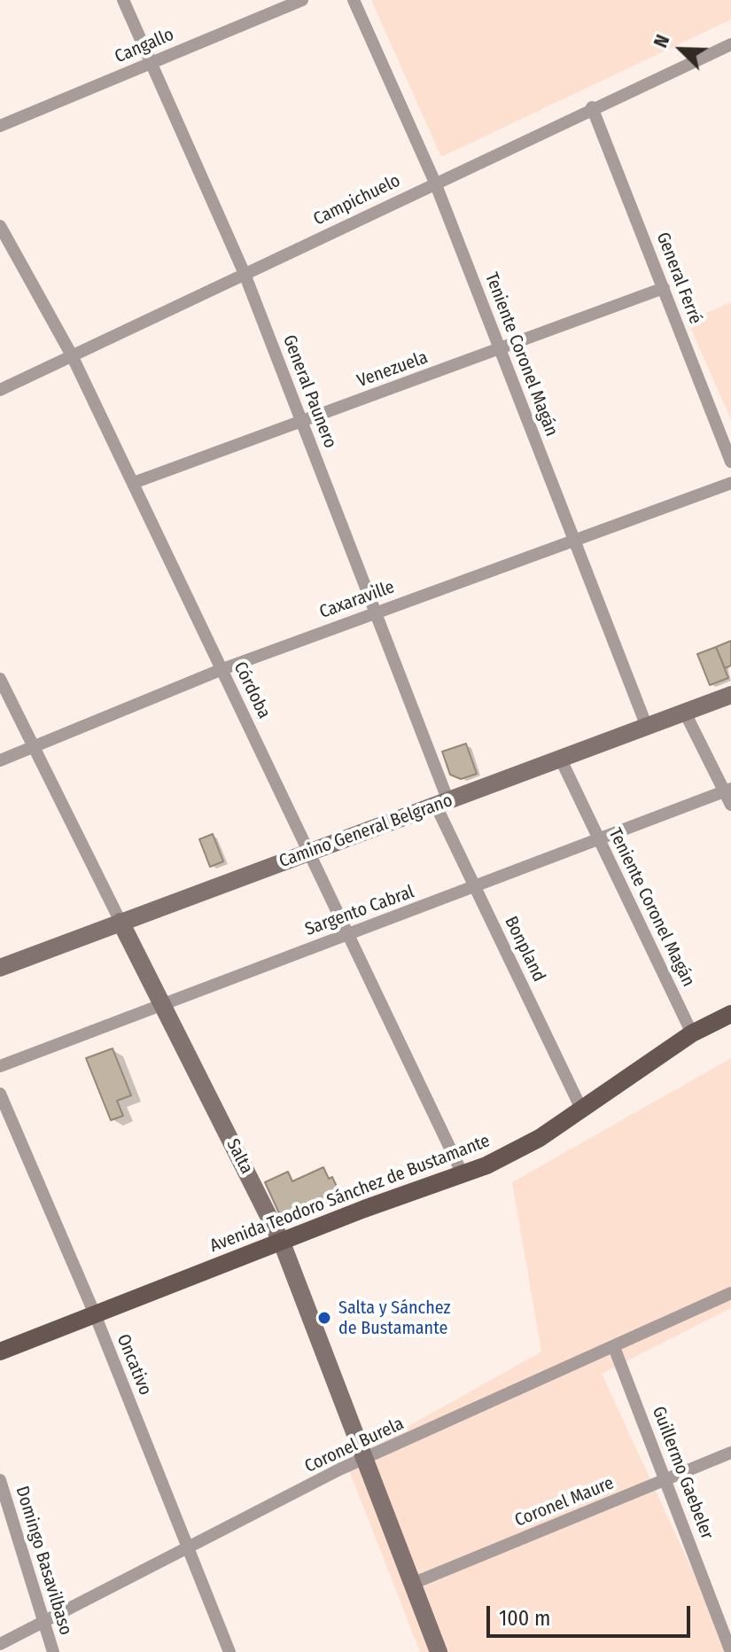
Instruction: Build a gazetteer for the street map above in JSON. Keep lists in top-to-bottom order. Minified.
{"streets":{"main road":["Avenida Teodoro Sánchez de Bustamante"],"street":["Cangallo","Campichuelo","General Ferré","Teniente Coronel Magán","Venezuela","General Paunero","Caxaraville","Córdoba","Camino General Belgrano","Sargento Cabral","Bonpland","Salta","Oncativo","Coronel Burela","Guillermo Gaebeler","Coronel Maure","Domingo Basavilbaso"]},"crossings":[["Cangallo","General Paunero"],["Campichuelo","General Ferré"],["Campichuelo","Teniente Coronel Magán"],["Campichuelo","General Paunero"],["Campichuelo","Córdoba"],["General Ferré","Venezuela"],["Teniente Coronel Magán","Venezuela"],["Teniente Coronel Magán","Caxaraville"],["Teniente Coronel Magán","Camino General Belgrano"],["Teniente Coronel Magán","Sargento Cabral"],["Teniente Coronel Magán","Avenida Teodoro Sánchez de Bustamante"],["Venezuela","General Paunero"],["Venezuela","Córdoba"],["General Paunero","Caxaraville"],["General Paunero","Camino General Belgrano"],["General Paunero","Bonpland"],["Caxaraville","Córdoba"],["Caxaraville","Salta"],["Córdoba","Camino General Belgrano"],["Córdoba","Sargento Cabral"],["Córdoba","Avenida Teodoro Sánchez de Bustamante"],["Camino General Belgrano","Bonpland"],["Camino General Belgrano","Salta"],["Sargento Cabral","Bonpland"],["Sargento Cabral","Salta"],["Bonpland","Avenida Teodoro Sánchez de Bustamante"],["Salta","Avenida Teodoro Sánchez de Bustamante"],["Salta","Coronel Burela"],["Salta","Coronel Maure"],["Avenida Teodoro Sánchez de Bustamante","Oncativo"],["Oncativo","Coronel Burela"],["Coronel Burela","Guillermo Gaebeler"],["Coronel Burela","Domingo Basavilbaso"],["Guillermo Gaebeler","Coronel Maure"]],"places":["Salta y Sánchez de Bustamante"],"scale_bar":"100 m","north":"top left"}
